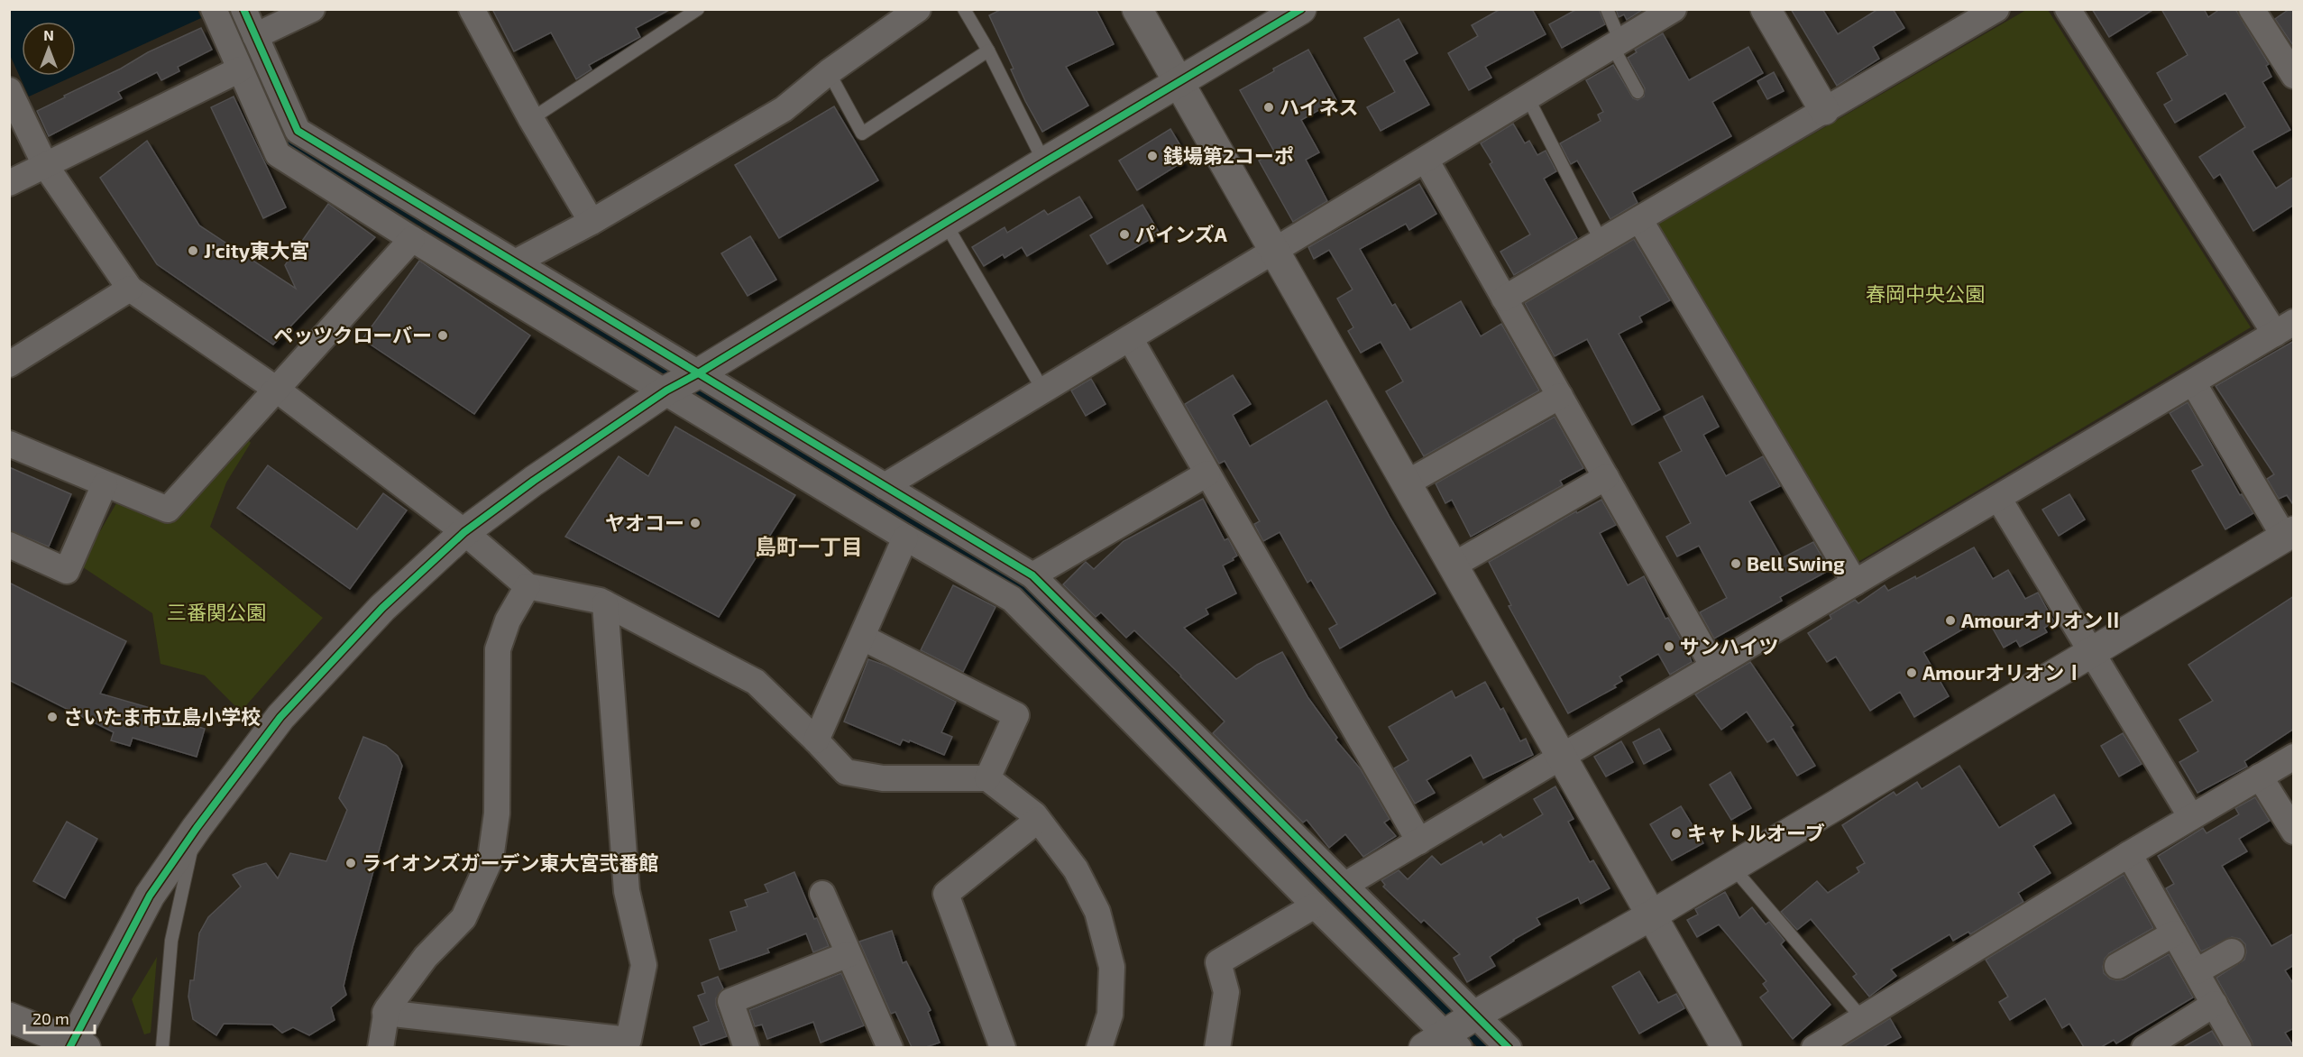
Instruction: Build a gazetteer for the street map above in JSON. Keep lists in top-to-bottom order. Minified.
{"districts":["島町一丁目"],"parks":["春岡中央公園","三番関公園"],"places":["ハイネス","銭場第2コーポ","パインズA","J'city東大宮","ペッツクローバー","ヤオコー","Bell Swing","AmourオリオンⅡ","サンハイツ","AmourオリオンⅠ","さいたま市立島小学校","キャトルオーブ","ライオンズガーデン東大宮弐番館"],"scale_bar":"20 m","north":"top"}
